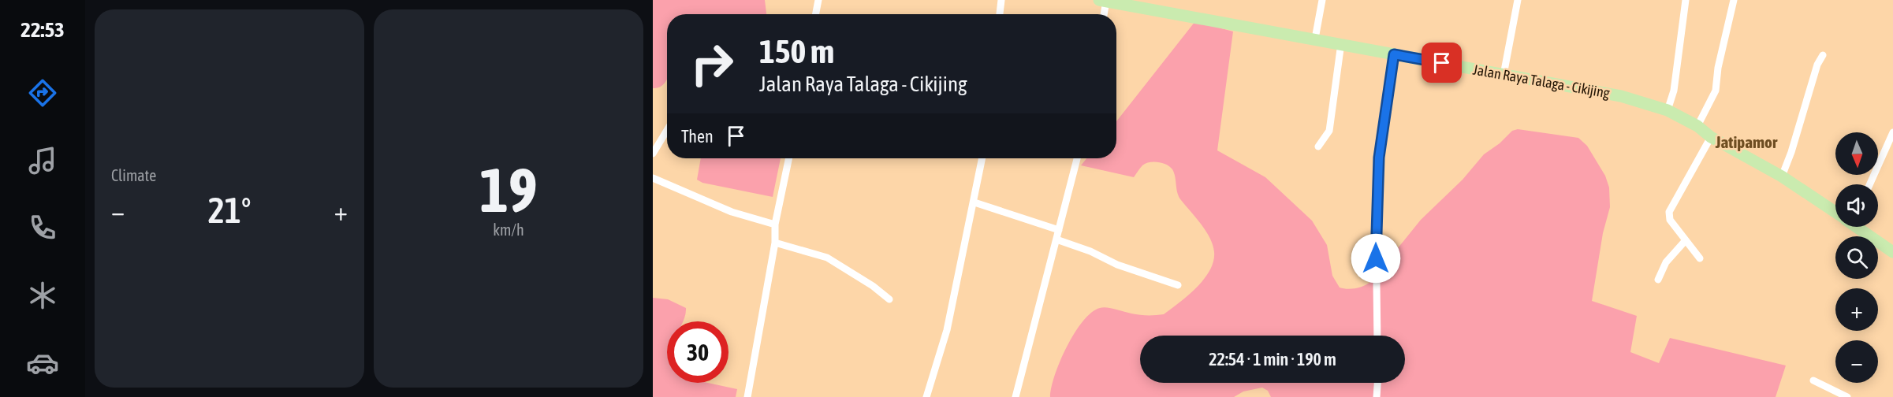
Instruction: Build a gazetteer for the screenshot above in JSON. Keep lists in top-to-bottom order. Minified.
{"streets":{"main road":["Jalan Raya Talaga - Cikijing"]},"districts":["Jatipamor"],"north":"bottom","page":{"tabs":"22:53","tile":["Climate",["19","km/h"]],"turn":["150 m","Jalan Raya Talaga - Cikijing"],"then":"Then","map_buttons":["+","−"],"heat":["−","21°","+"],"limit":"30","trip":"22:54 · 1 min · 190 m"}}
